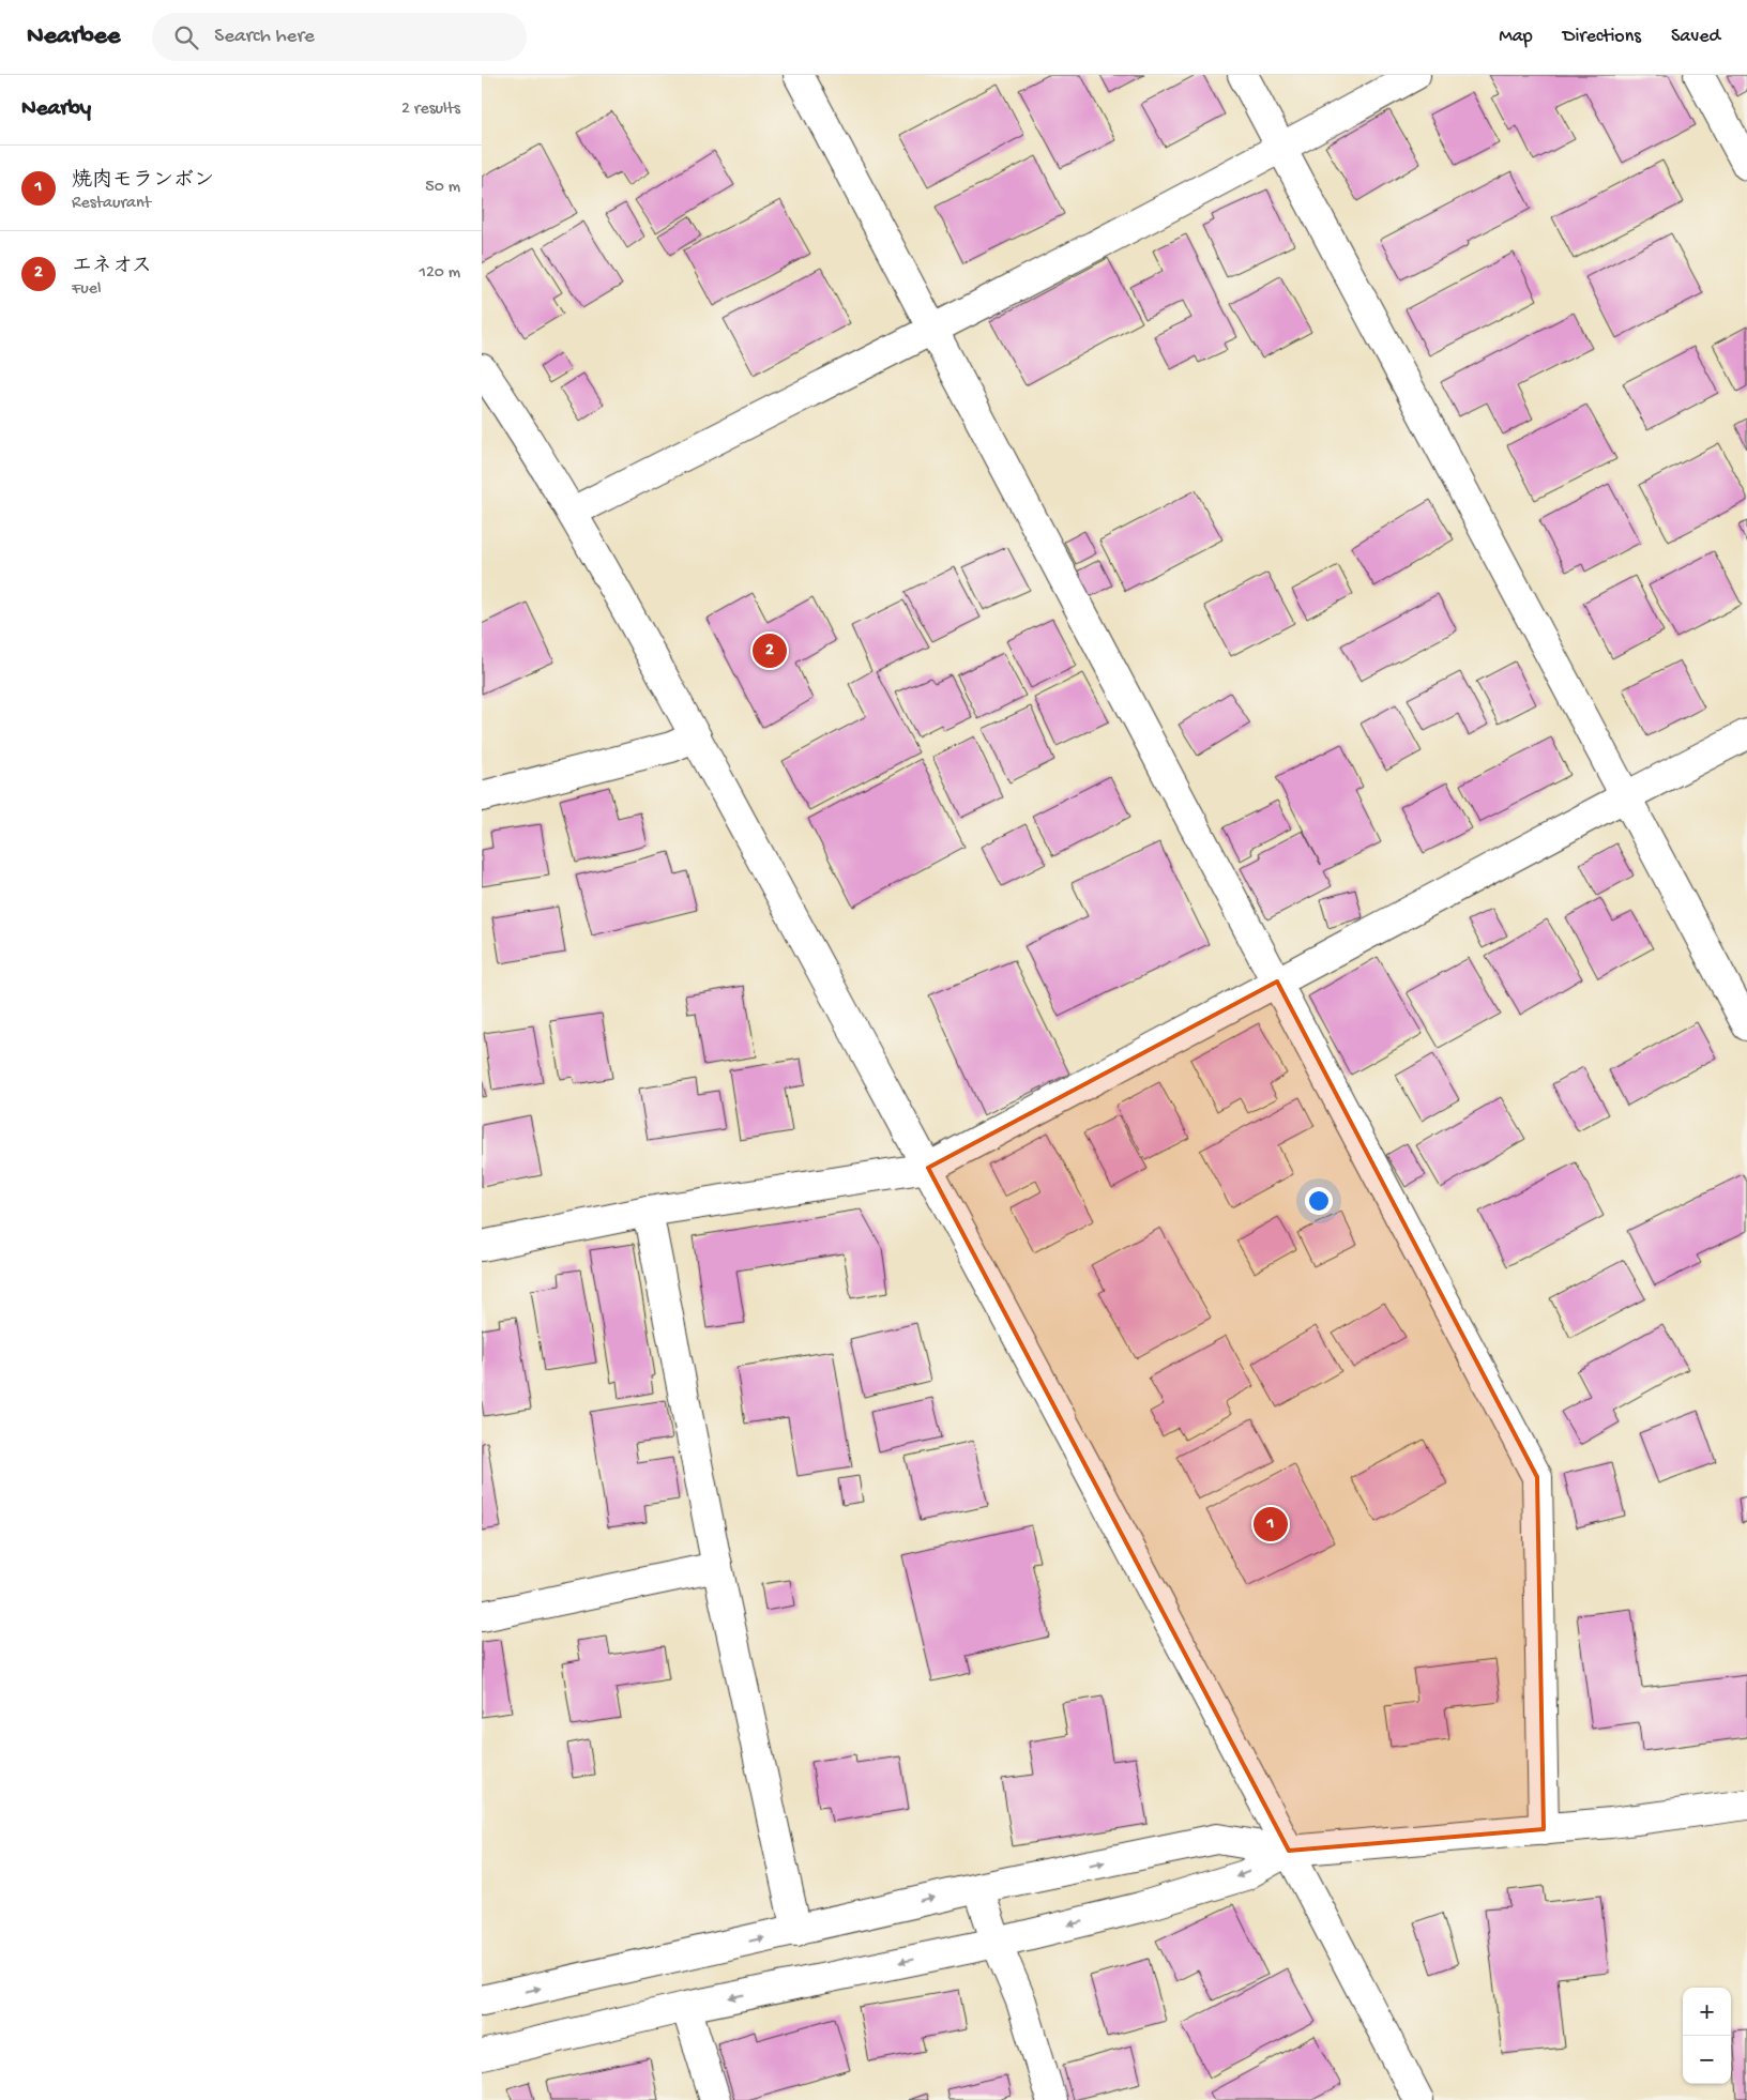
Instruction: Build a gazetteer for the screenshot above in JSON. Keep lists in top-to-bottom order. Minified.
{"page":{"header":"Nearbee","search":"Search here","nav":["Map","Directions","Saved"],"heading":["Nearby","2 results"],"list":[{"mark":"1","name":"焼肉モランボン","note":"Restaurant","value":"50 m"},{"mark":"2","name":"エネオス","note":"Fuel","value":"120 m"}],"pins":["2","1"],"map_buttons":["+","−"]}}
